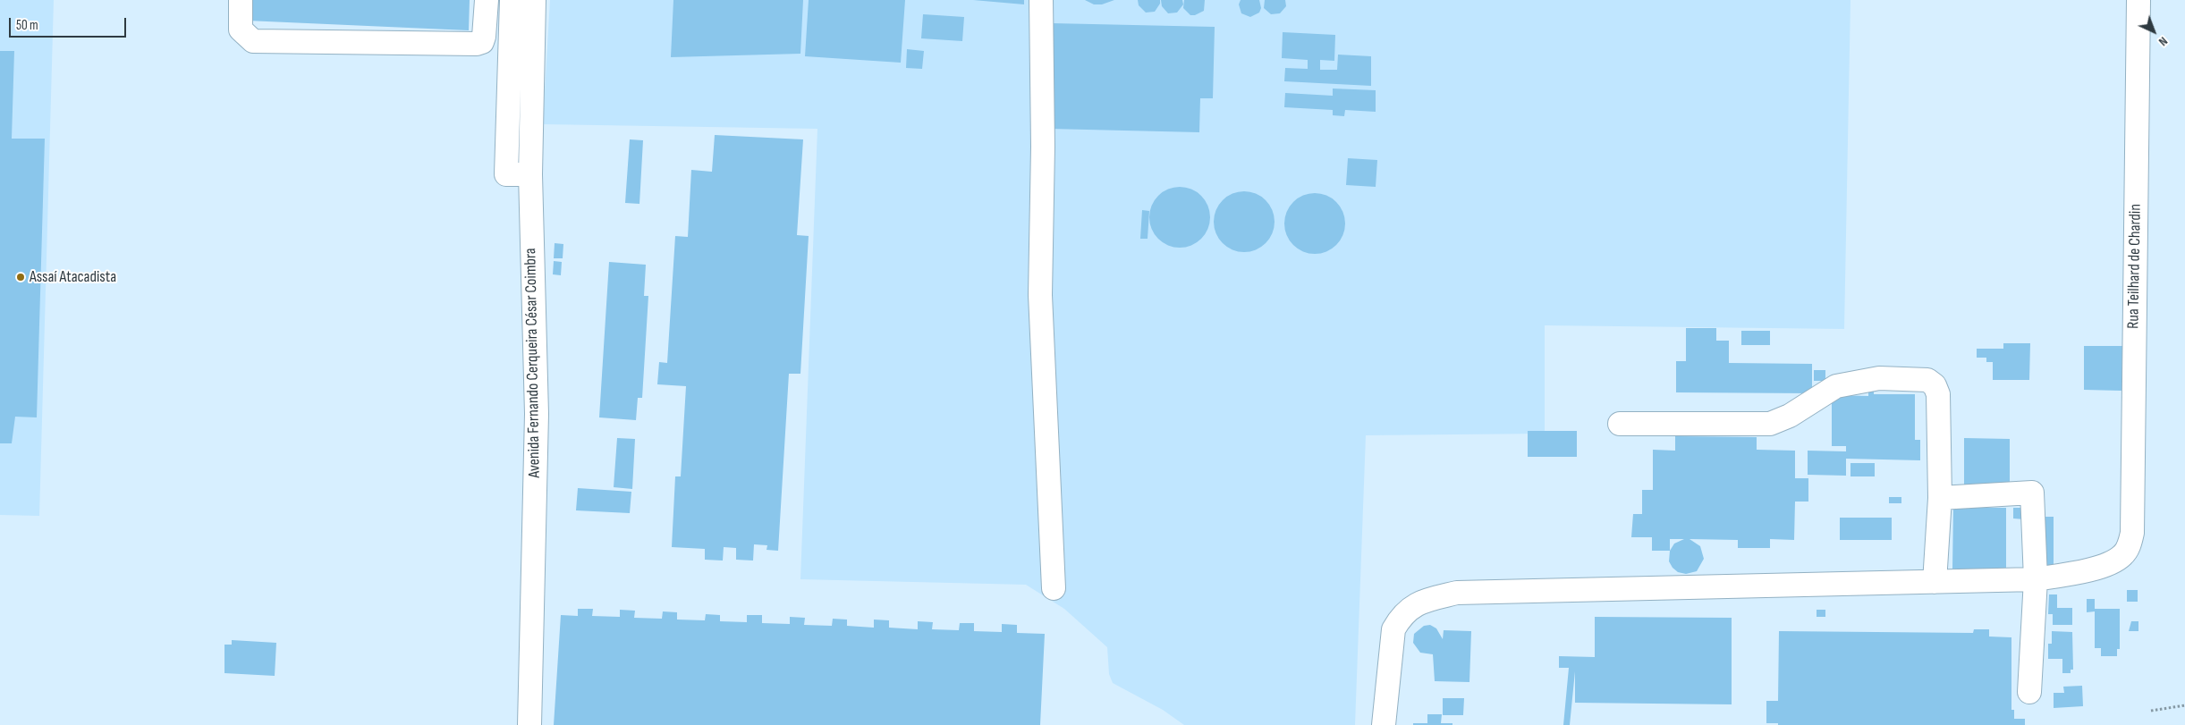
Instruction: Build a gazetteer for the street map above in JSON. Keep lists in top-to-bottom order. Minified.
{"streets":{"street":["Rua Teilhard de Chardin","Avenida Fernando Cerqueira César Coimbra"]},"places":["Assaí Atacadista"],"scale_bar":"50 m","north":"bottom right"}
